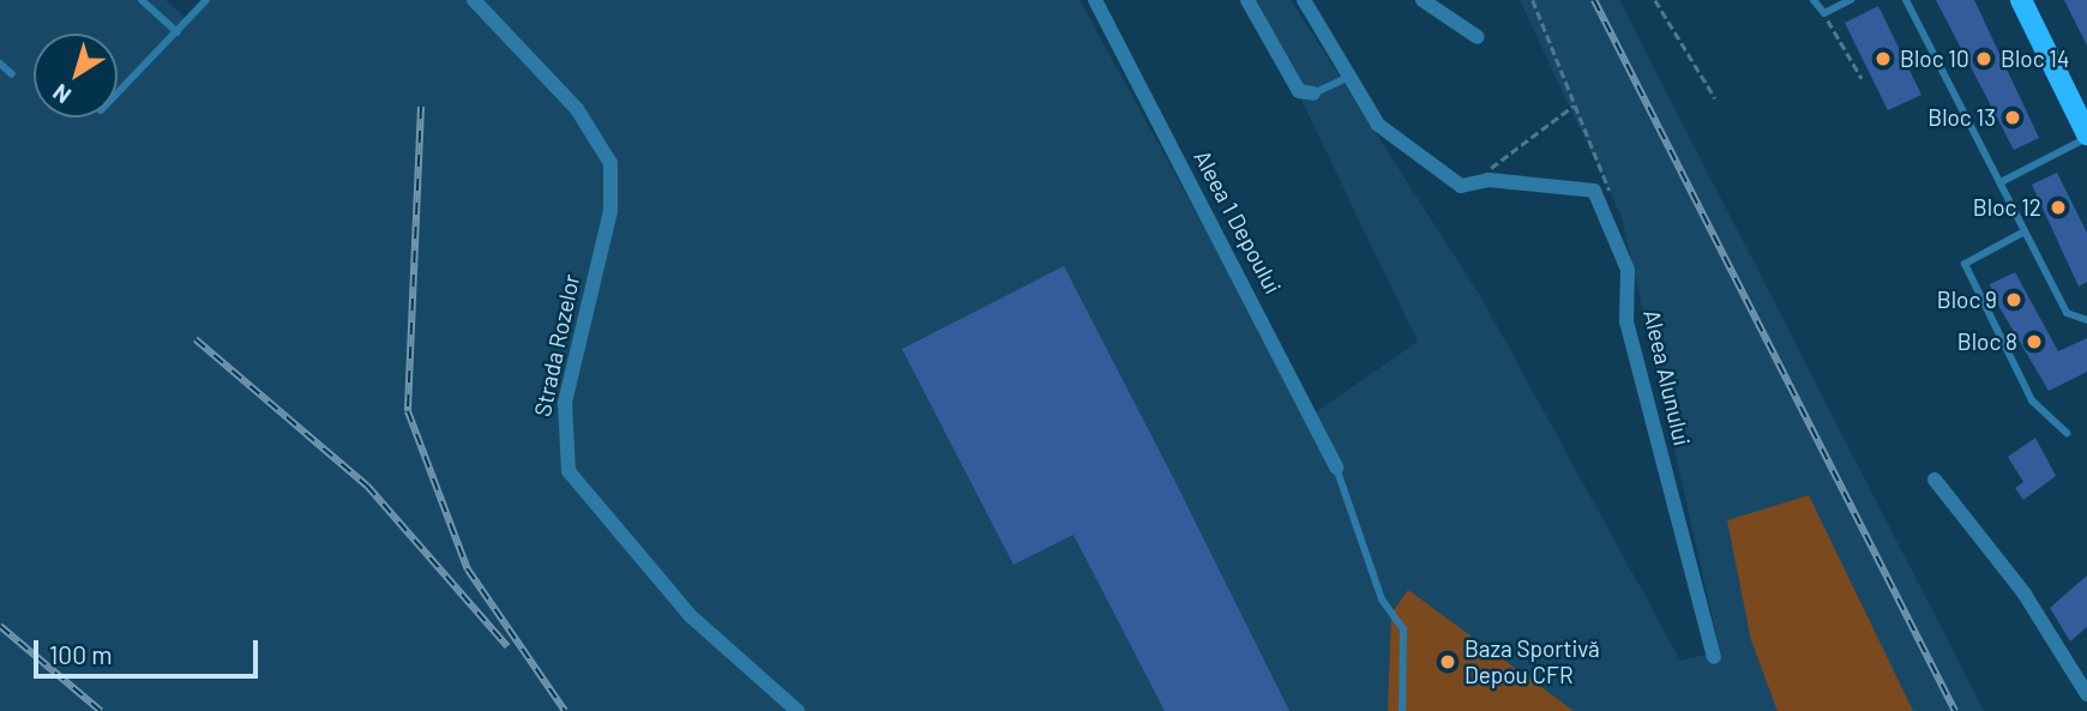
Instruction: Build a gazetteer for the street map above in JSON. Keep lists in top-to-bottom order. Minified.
{"streets":{"street":["Aleea 1 Depoului","Strada Rozelor","Aleea Alunului"]},"places":["Bloc 10","Bloc 14","Bloc 13","Bloc 12","Bloc 9","Bloc 8","Baza Sportivă Depou CFR"],"scale_bar":"100 m","north":"bottom left"}
